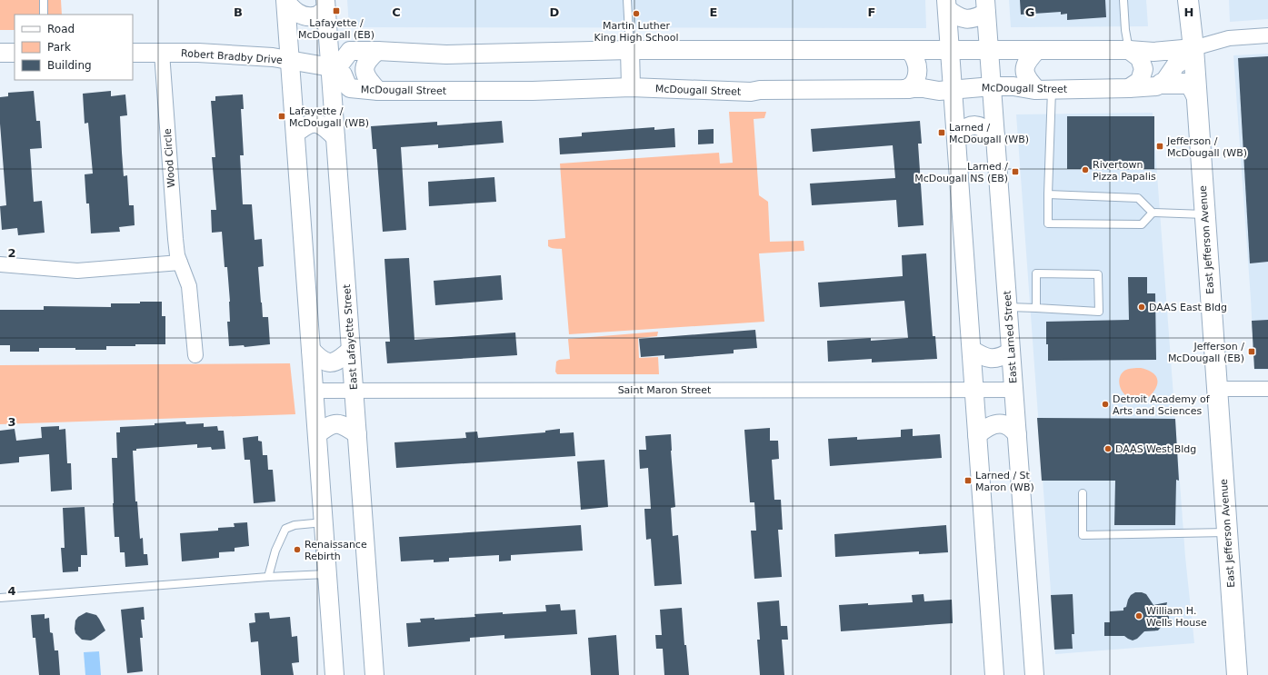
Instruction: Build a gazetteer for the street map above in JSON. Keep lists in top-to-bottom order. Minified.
{"streets":{"main road":["East Jefferson Avenue"],"street":["Robert Bradby Drive","McDougall Street","Wood Circle","East Lafayette Street","East Larned Street","Saint Maron Street"]},"crossings":[["Robert Bradby Drive","McDougall Street"],["Robert Bradby Drive","Wood Circle"],["Robert Bradby Drive","East Lafayette Street"],["McDougall Street","East Lafayette Street"],["McDougall Street","East Larned Street"],["East Lafayette Street","Saint Maron Street"],["East Larned Street","Saint Maron Street"]],"places":{"transit":["Lafayette / McDougall (EB)","Lafayette / McDougall (WB)","Larned / McDougall (WB)","Jefferson / McDougall (WB)","Larned / McDougall NS (EB)","Jefferson / McDougall (EB)","Larned / St Maron (WB)"],"other":["Martin Luther King High School","Rivertown Pizza Papalis","DAAS East Bldg","Detroit Academy of Arts and Sciences","DAAS West Bldg","Renaissance Rebirth","William H. Wells House"]},"legend":["Road","Park","Building"],"grid":{"columns":["B","C","D","E","F","G","H"],"rows":["2","3","4"]}}
